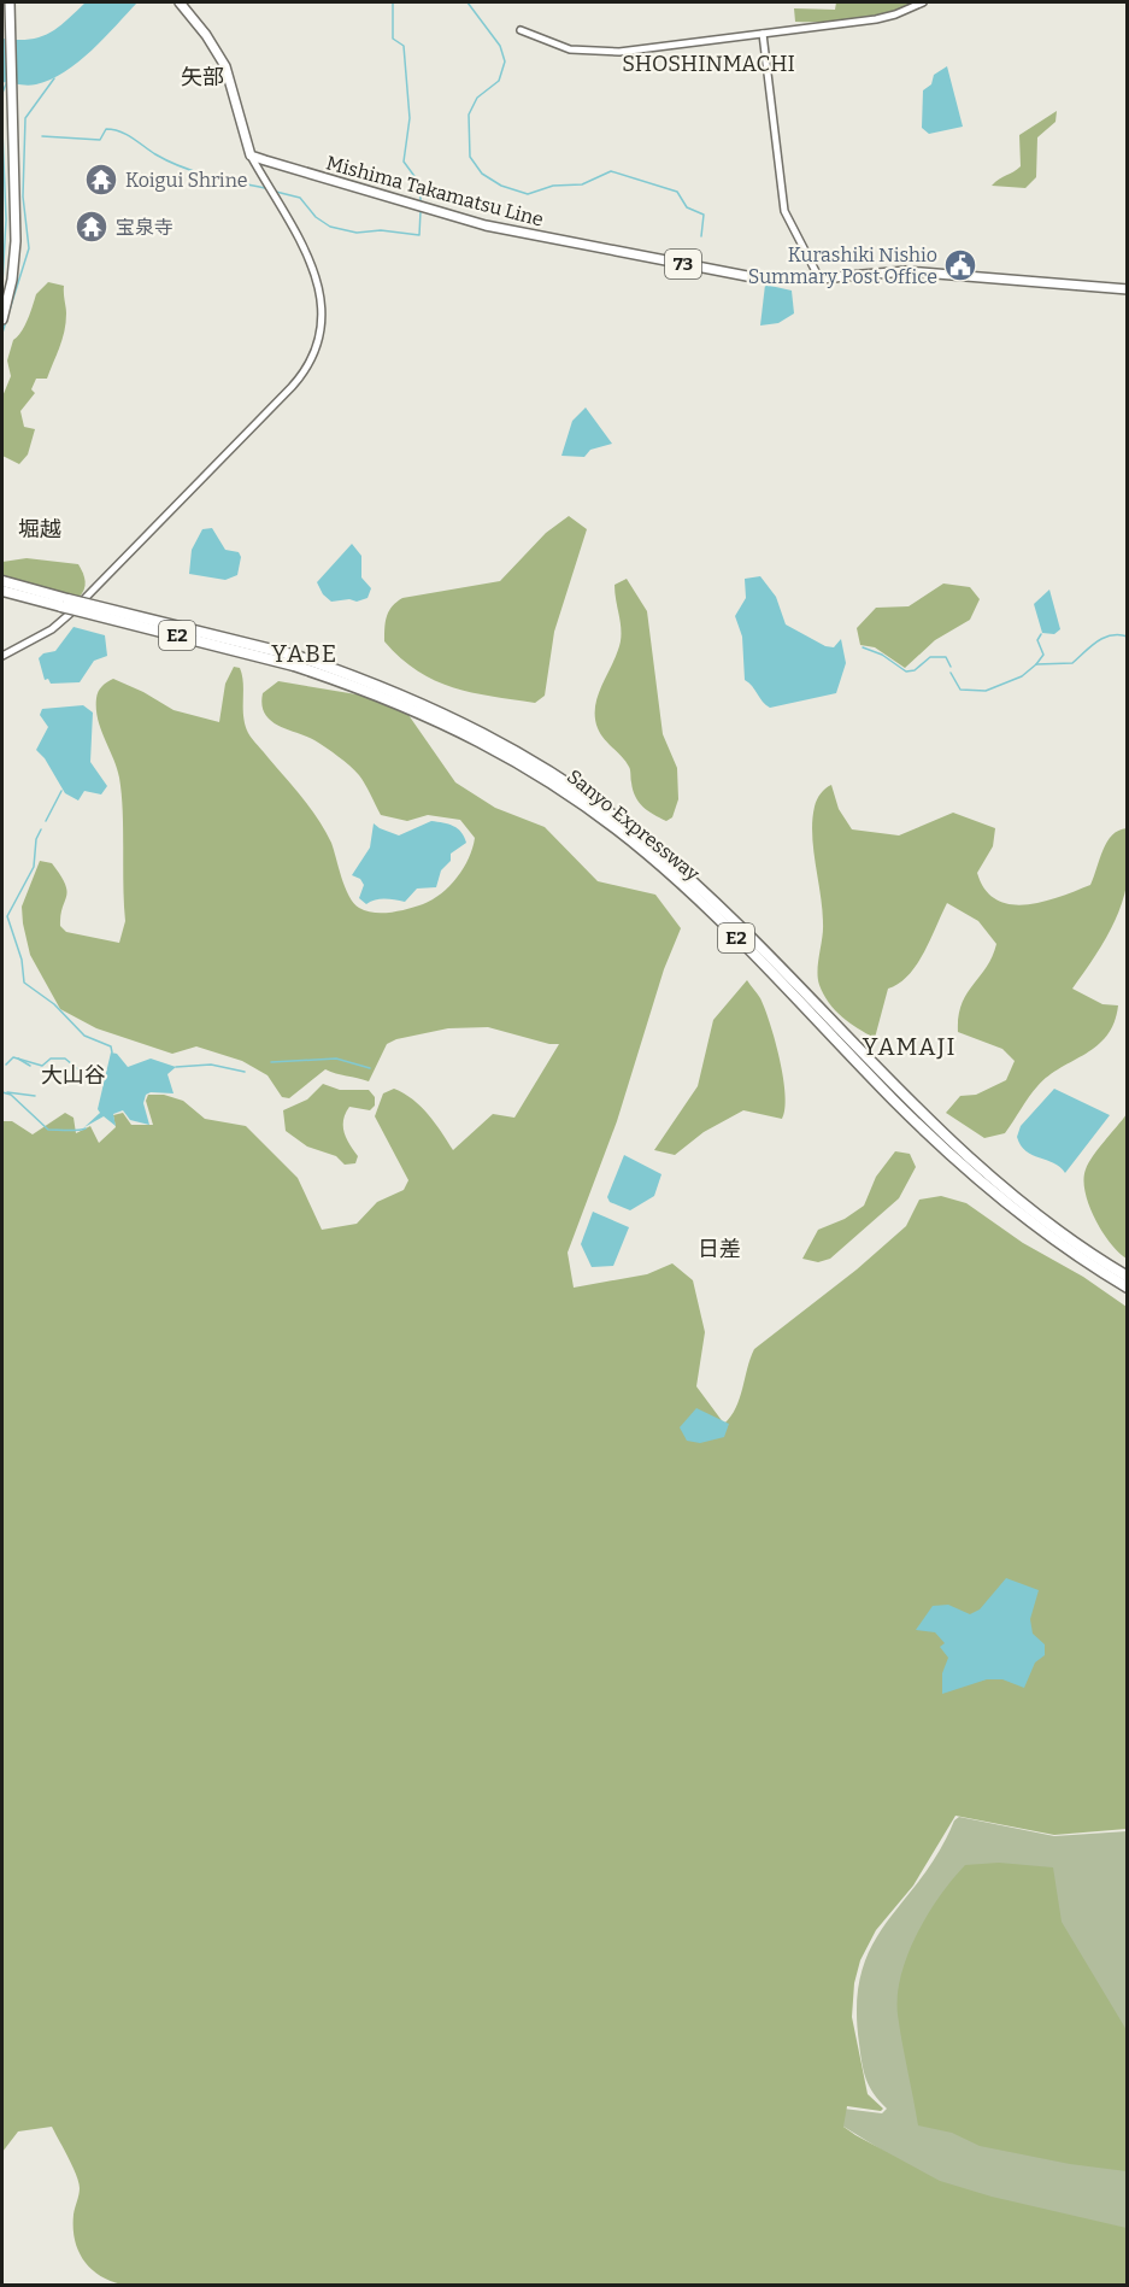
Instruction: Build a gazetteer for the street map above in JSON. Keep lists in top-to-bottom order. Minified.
{"streets":{"highway":["E2","Sanyo Expressway"],"main road":["Mishima Takamatsu Line","73"]},"districts":["SHOSHINMACHI","矢部","堀越","YABE","YAMAJI","大山谷","日差"],"places":{"temple":["Koigui Shrine","宝泉寺"],"public building":["Kurashiki Nishio Summary Post Office"]}}
